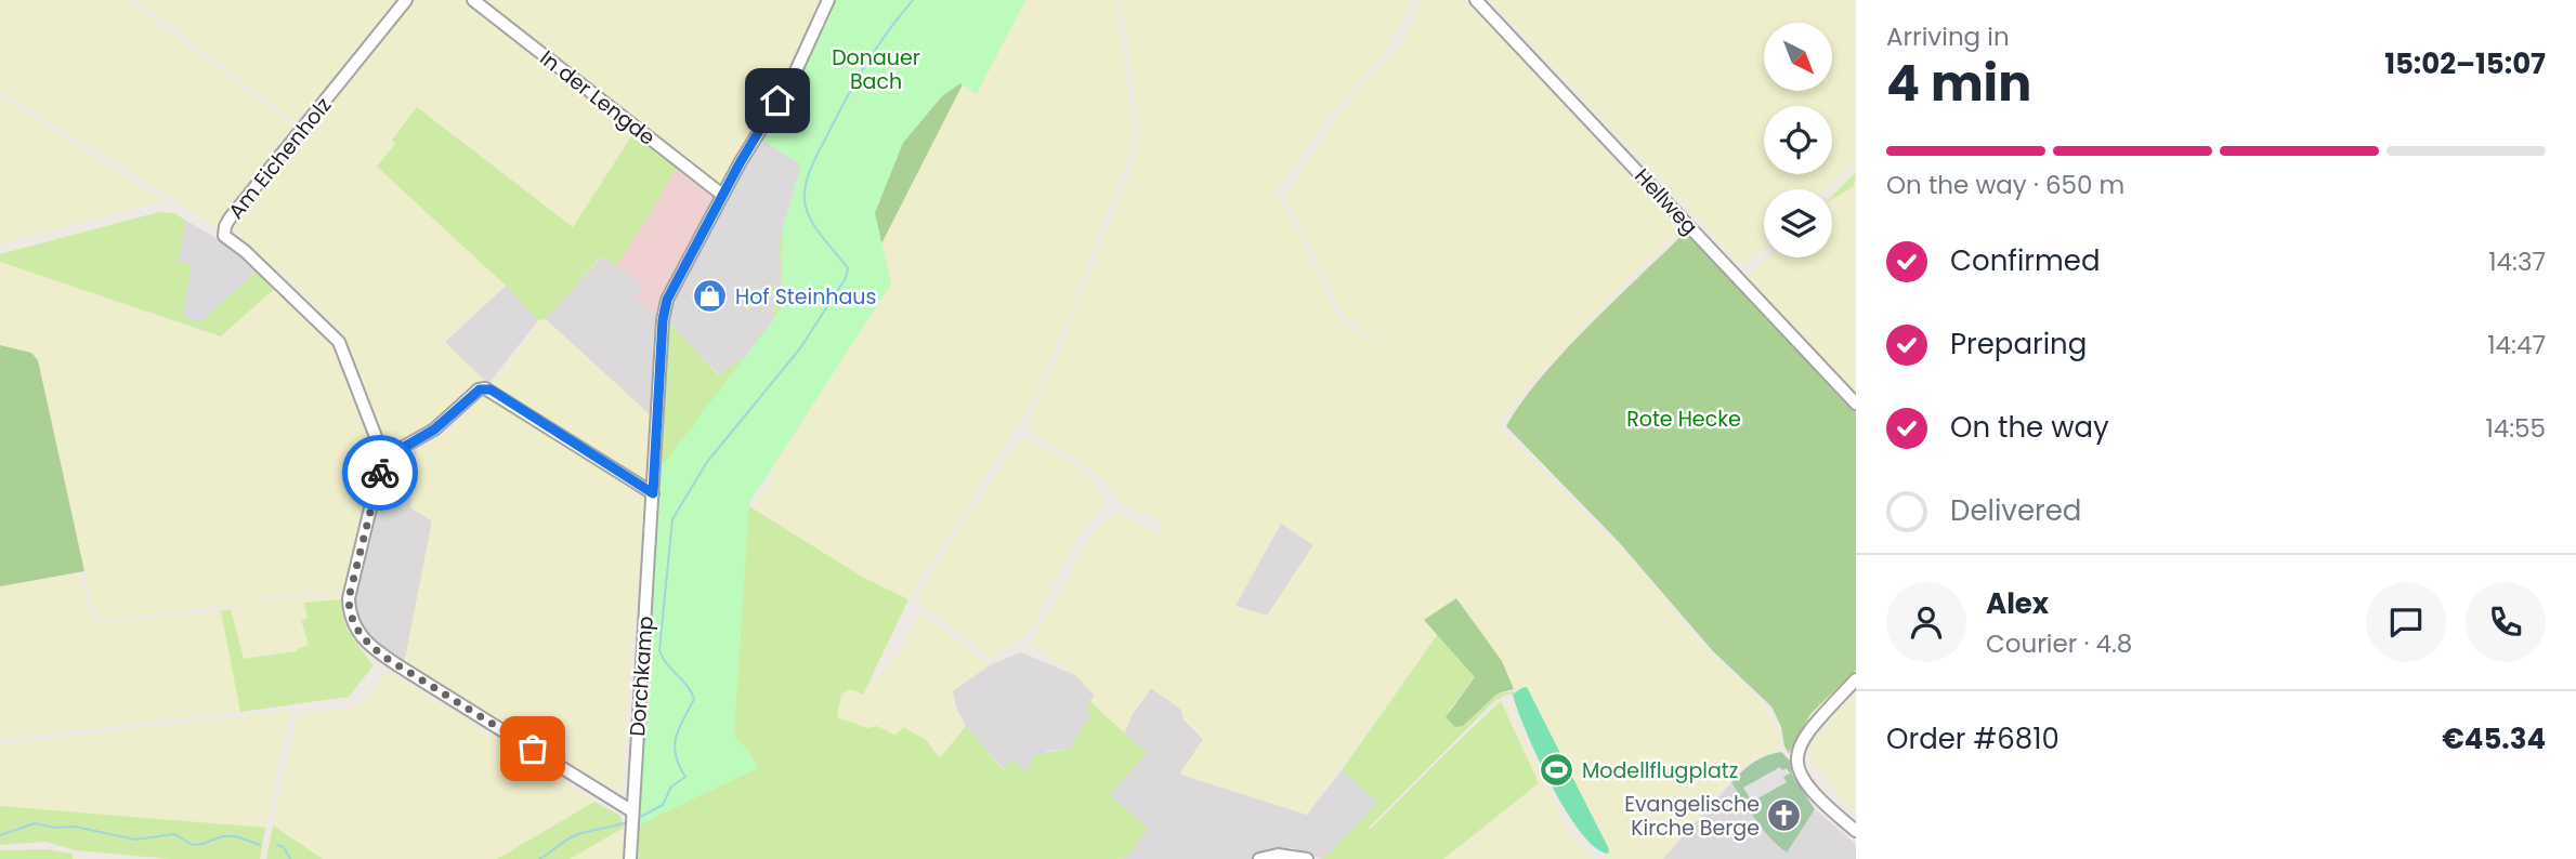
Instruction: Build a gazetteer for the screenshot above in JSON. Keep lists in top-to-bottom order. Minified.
{"streets":{"street":["In der Lengde","Am Eichenholz","Hellweg","Dorchkamp"]},"crossings":[["In der Lengde","Dorchkamp"]],"parks":["Donauer Bach","Rote Hecke"],"places":{"shop":["Hof Steinhaus"],"sports":["Modellflugplatz"],"church":["Evangelische Kirche Berge"]},"north":"bottom right","page":{"heading":["4 min","Arriving in","15:02–15:07"],"panel":["Alex","Courier · 4.8","Order #6810","€45.34"],"bar":"On the way · 650 m","list":[["Confirmed","14:37"],["Preparing","14:47"],["On the way","14:55"],"Delivered"]}}
